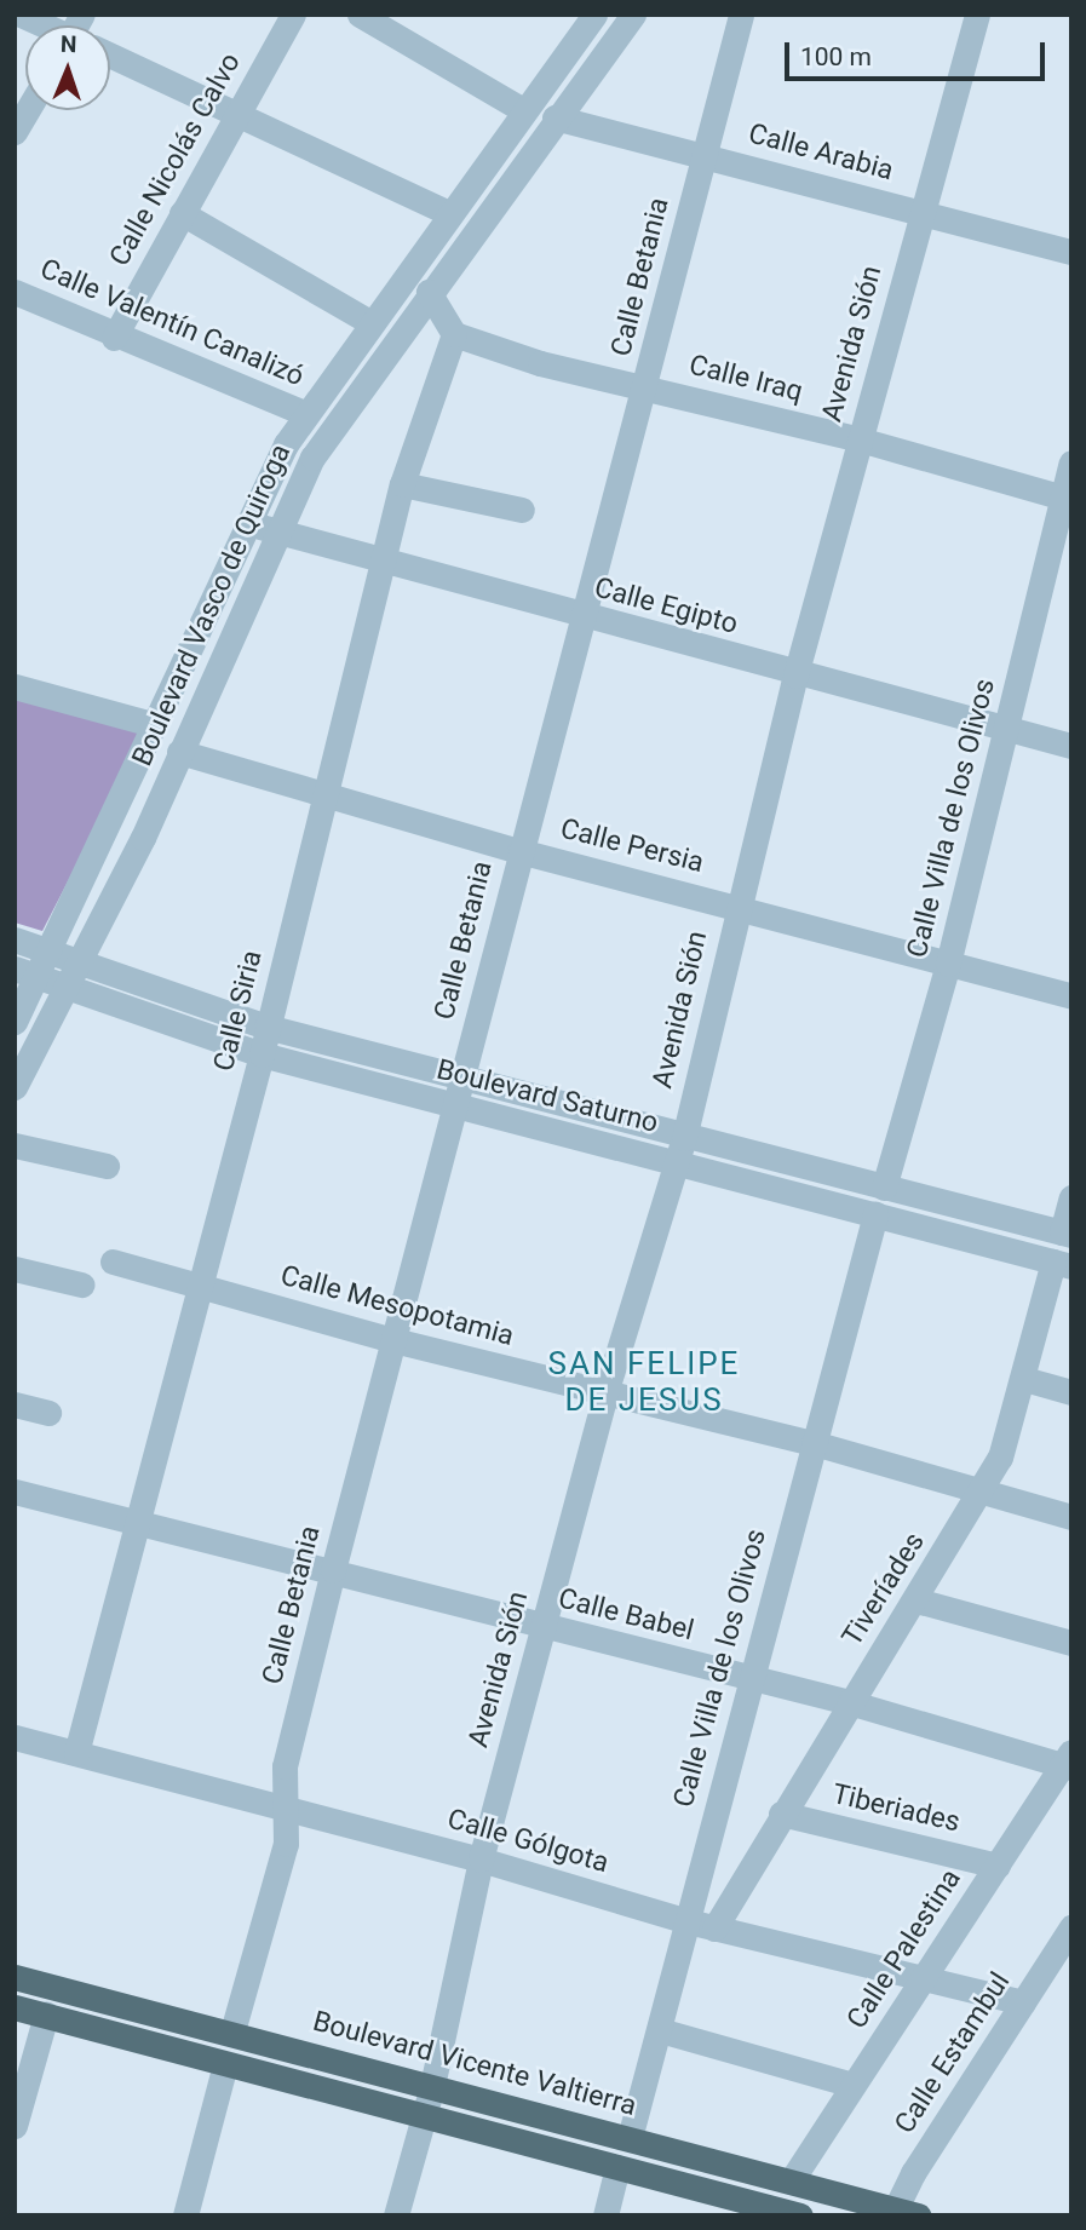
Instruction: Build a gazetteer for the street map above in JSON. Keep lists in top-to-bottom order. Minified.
{"streets":{"main road":["Boulevard Vicente Valtierra"],"street":["Calle Arabia","Calle Nicolás Calvo","Calle Betania","Calle Valentín Canalizó","Avenida Sión","Calle Iraq","Boulevard Vasco de Quiroga","Calle Egipto","Calle Villa de los Olivos","Calle Persia","Calle Siria","Boulevard Saturno","Calle Mesopotamia","Tiveríades","Calle Babel","Tiberiades","Calle Gólgota","Calle Palestina","Calle Estambul"]},"crossings":[["Calle Arabia","Calle Betania"],["Calle Arabia","Avenida Sión"],["Calle Arabia","Boulevard Vasco de Quiroga"],["Calle Nicolás Calvo","Calle Valentín Canalizó"],["Calle Betania","Calle Iraq"],["Calle Betania","Calle Egipto"],["Calle Betania","Calle Persia"],["Calle Betania","Boulevard Saturno"],["Calle Betania","Calle Mesopotamia"],["Calle Betania","Calle Babel"],["Calle Betania","Calle Gólgota"],["Calle Betania","Boulevard Vicente Valtierra"],["Calle Valentín Canalizó","Boulevard Vasco de Quiroga"],["Avenida Sión","Calle Iraq"],["Avenida Sión","Calle Egipto"],["Avenida Sión","Calle Persia"],["Avenida Sión","Boulevard Saturno"],["Avenida Sión","Calle Mesopotamia"],["Avenida Sión","Calle Babel"],["Avenida Sión","Calle Gólgota"],["Avenida Sión","Boulevard Vicente Valtierra"],["Calle Iraq","Calle Villa de los Olivos"],["Calle Iraq","Calle Siria"],["Boulevard Vasco de Quiroga","Calle Egipto"],["Boulevard Vasco de Quiroga","Calle Persia"],["Boulevard Vasco de Quiroga","Boulevard Saturno"],["Calle Egipto","Calle Villa de los Olivos"],["Calle Egipto","Calle Siria"],["Calle Villa de los Olivos","Calle Persia"],["Calle Villa de los Olivos","Boulevard Saturno"],["Calle Villa de los Olivos","Calle Mesopotamia"],["Calle Villa de los Olivos","Calle Babel"],["Calle Villa de los Olivos","Calle Gólgota"],["Calle Villa de los Olivos","Boulevard Vicente Valtierra"],["Calle Persia","Calle Siria"],["Calle Siria","Boulevard Saturno"],["Calle Siria","Calle Mesopotamia"],["Calle Siria","Calle Babel"],["Calle Siria","Calle Gólgota"],["Boulevard Saturno","Tiveríades"],["Calle Mesopotamia","Tiveríades"],["Tiveríades","Calle Babel"],["Tiveríades","Tiberiades"],["Tiveríades","Calle Gólgota"],["Calle Babel","Calle Palestina"],["Tiberiades","Calle Palestina"],["Calle Gólgota","Calle Palestina"],["Calle Gólgota","Calle Estambul"],["Calle Palestina","Boulevard Vicente Valtierra"],["Calle Estambul","Boulevard Vicente Valtierra"]],"districts":["SAN FELIPE DE JESUS"],"scale_bar":"100 m","north":"top"}
